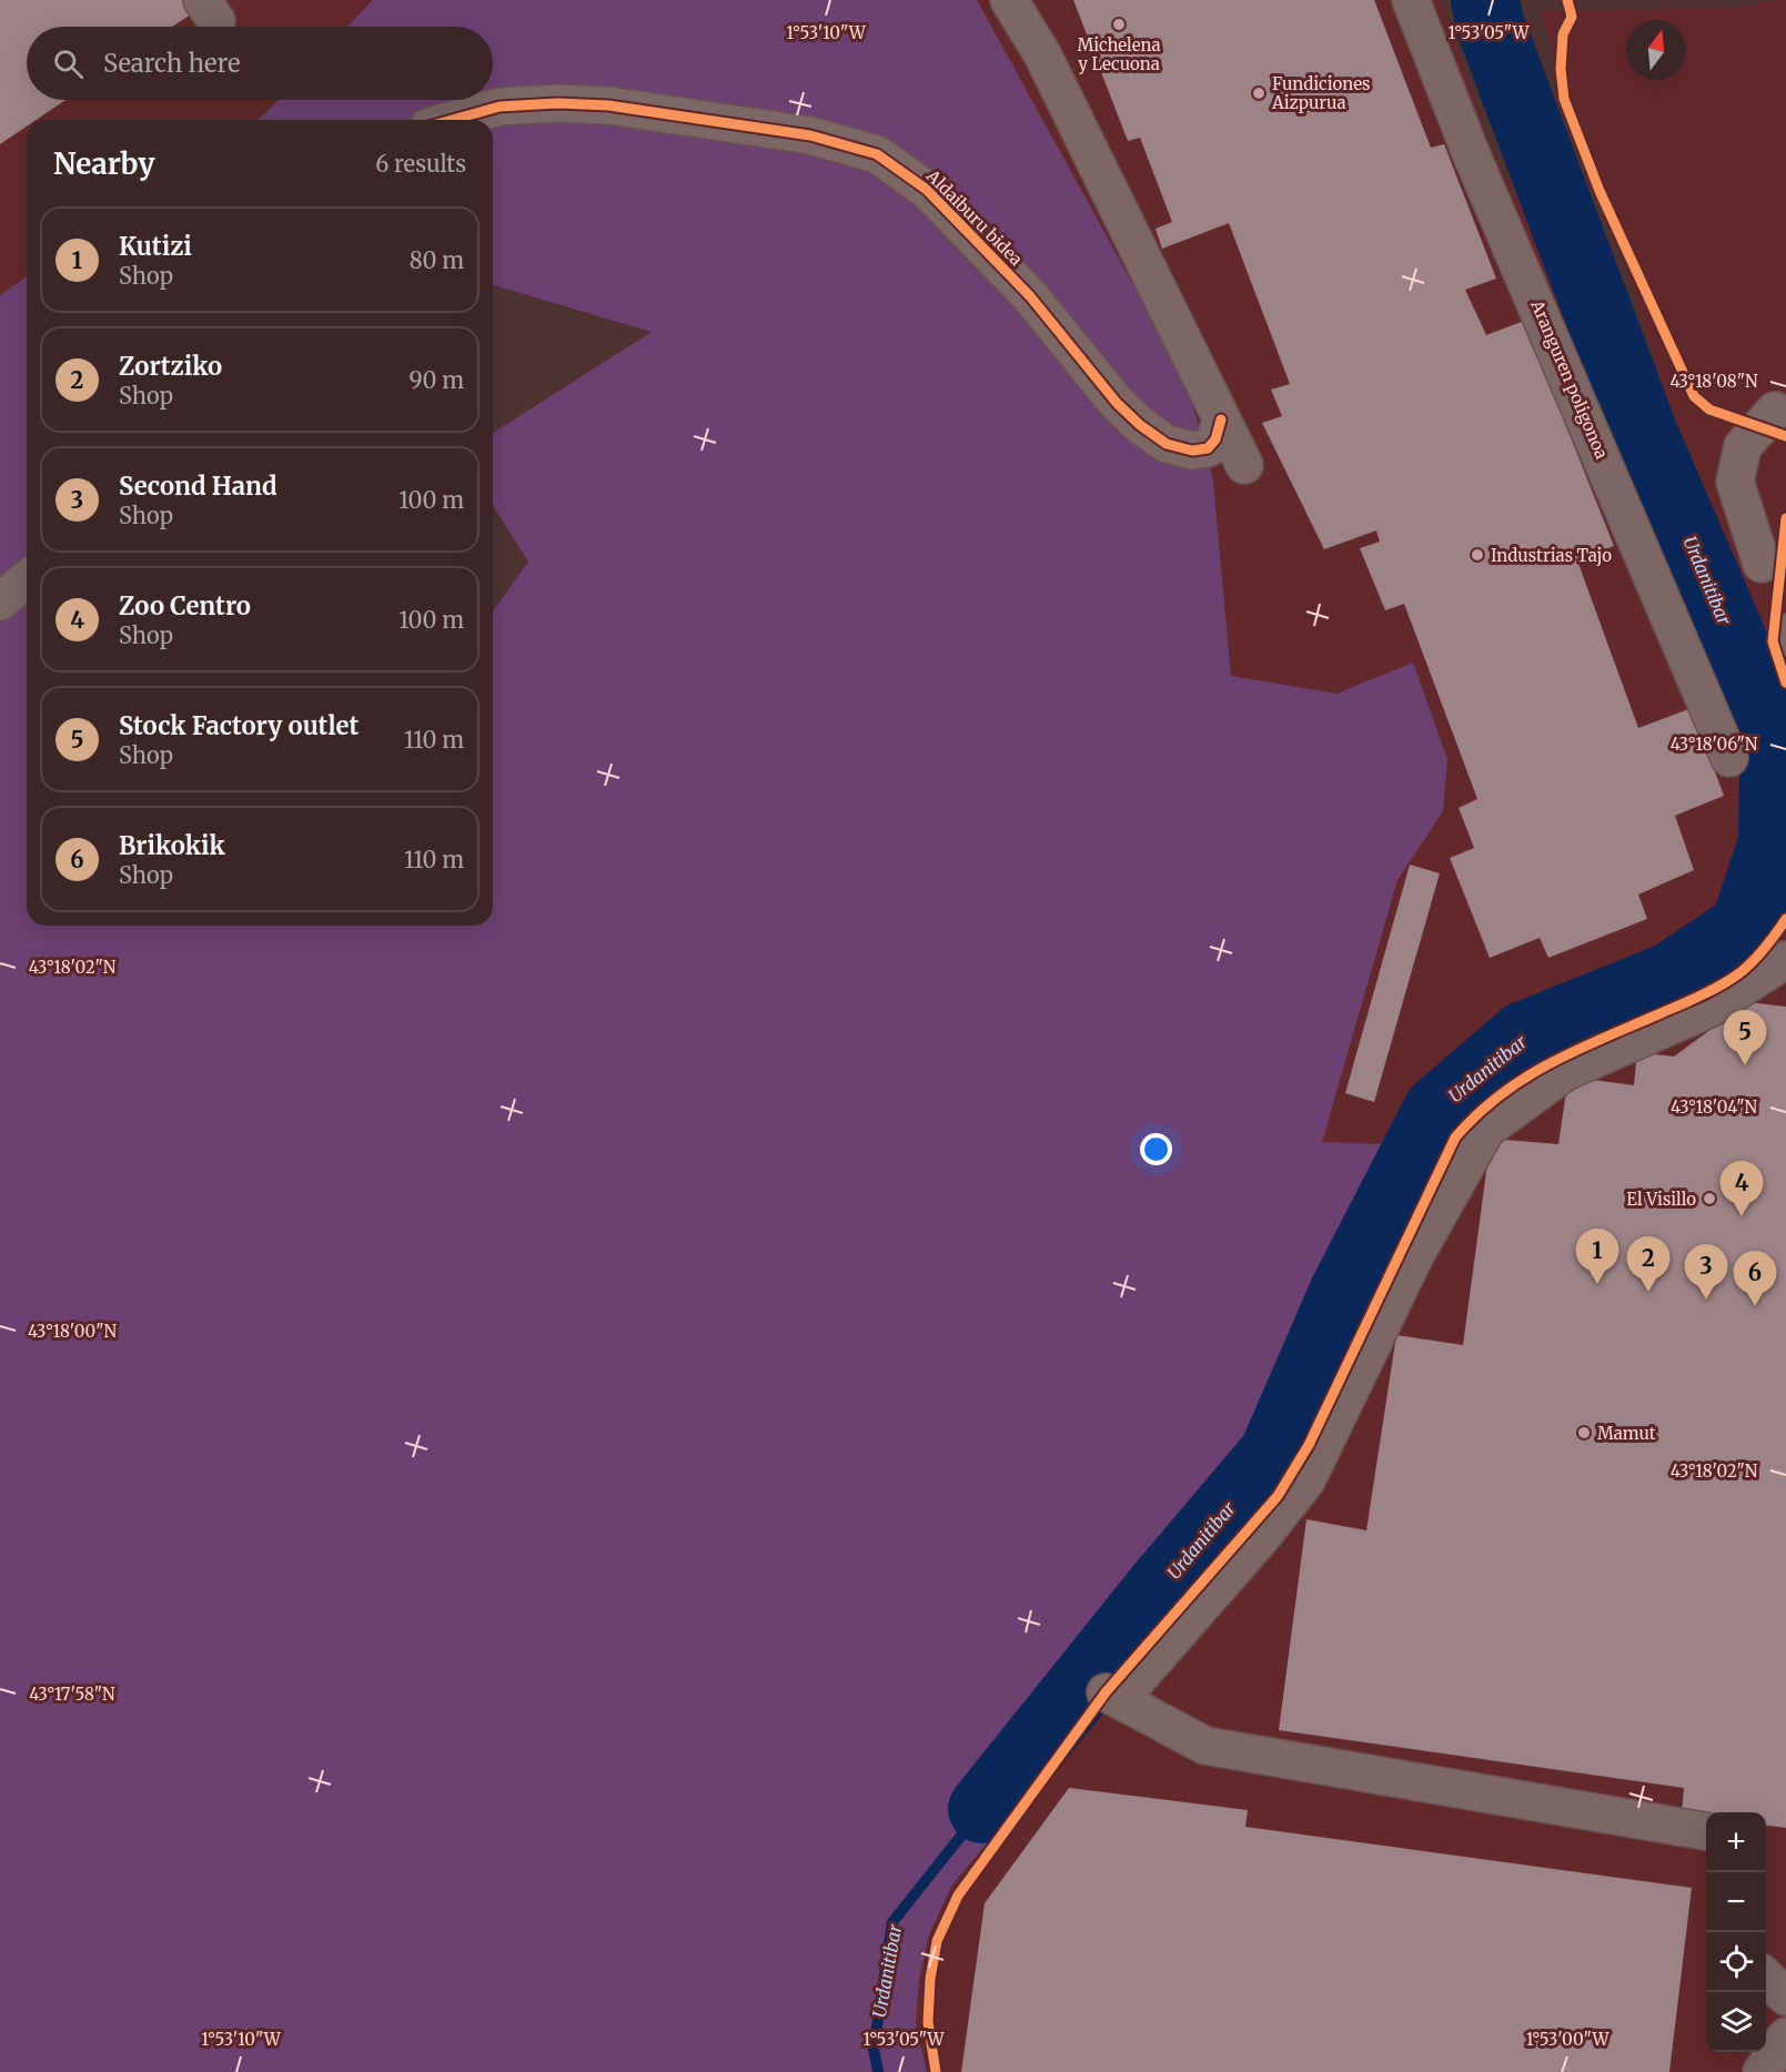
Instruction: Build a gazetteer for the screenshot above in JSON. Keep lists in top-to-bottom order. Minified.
{"streets":{"street":["Aldaiburu bidea","Aranguren poligonoa"]},"water":["Urdanitibar"],"places":["Michelena y Lecuona","Fundiciones Aizpurua","Industrias Tajo","El Visillo","Mamut"],"north":"top","page":{"search":"Search here","heading":["Nearby","6 results"],"list":[{"mark":"1","name":"Kutizi","note":"Shop","value":"80 m"},{"mark":"2","name":"Zortziko","note":"Shop","value":"90 m"},{"mark":"3","name":"Second Hand","note":"Shop","value":"100 m"},{"mark":"4","name":"Zoo Centro","note":"Shop","value":"100 m"},{"mark":"5","name":"Stock Factory outlet","note":"Shop","value":"110 m"},{"mark":"6","name":"Brikokik","note":"Shop","value":"110 m"}],"pins":["5","4","1","2","3","6"],"map_buttons":["+","−"]},"coordinates":["1°53'10\"W","1°53'05\"W","43°18'08\"N","43°18'06\"N","43°18'02\"N","43°18'04\"N","43°18'00\"N","43°17'58\"N","1°53'00\"W"]}
